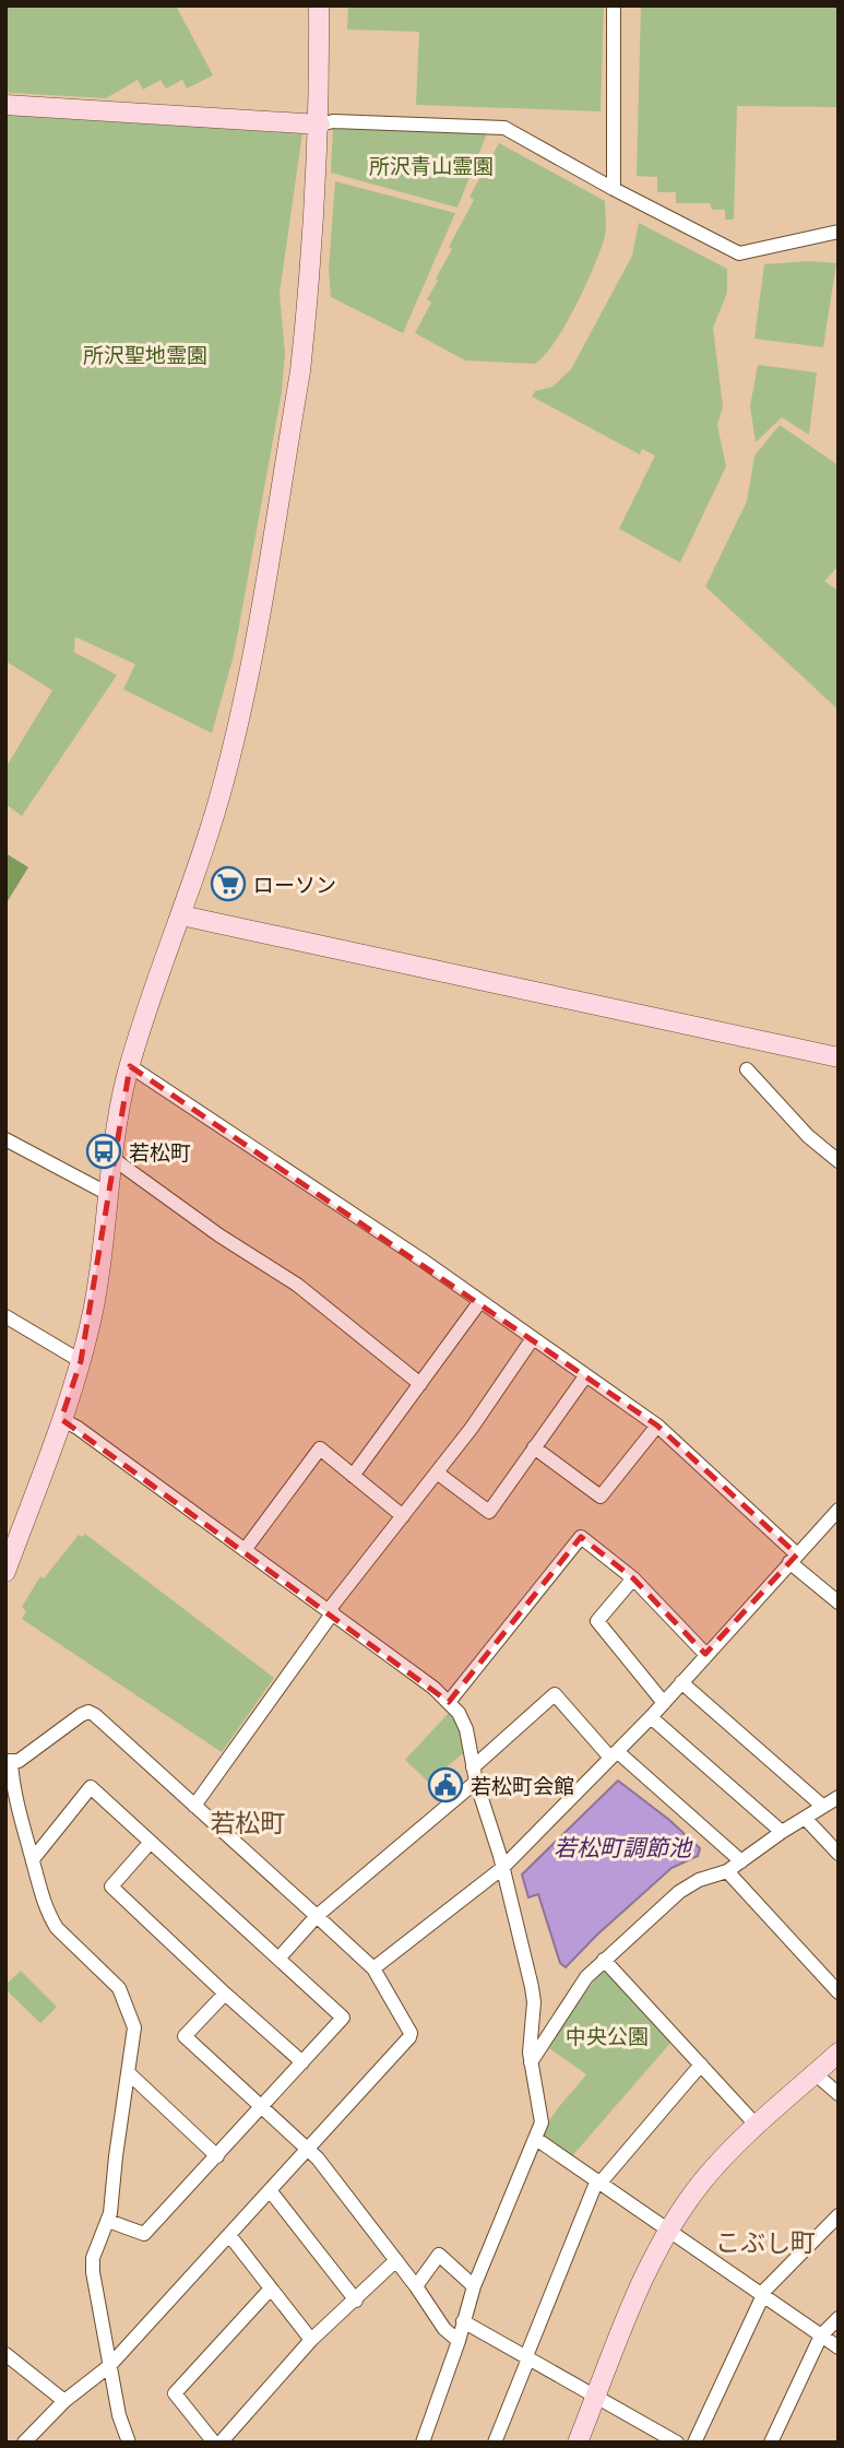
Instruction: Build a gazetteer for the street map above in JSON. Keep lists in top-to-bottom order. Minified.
{"districts":["若松町","こぶし町"],"water":["若松町調節池"],"parks":["所沢青山霊園","所沢聖地霊園","中央公園"],"places":{"supermarket":["ローソン"],"bus stop":["若松町"],"public building":["若松町会館"]}}
